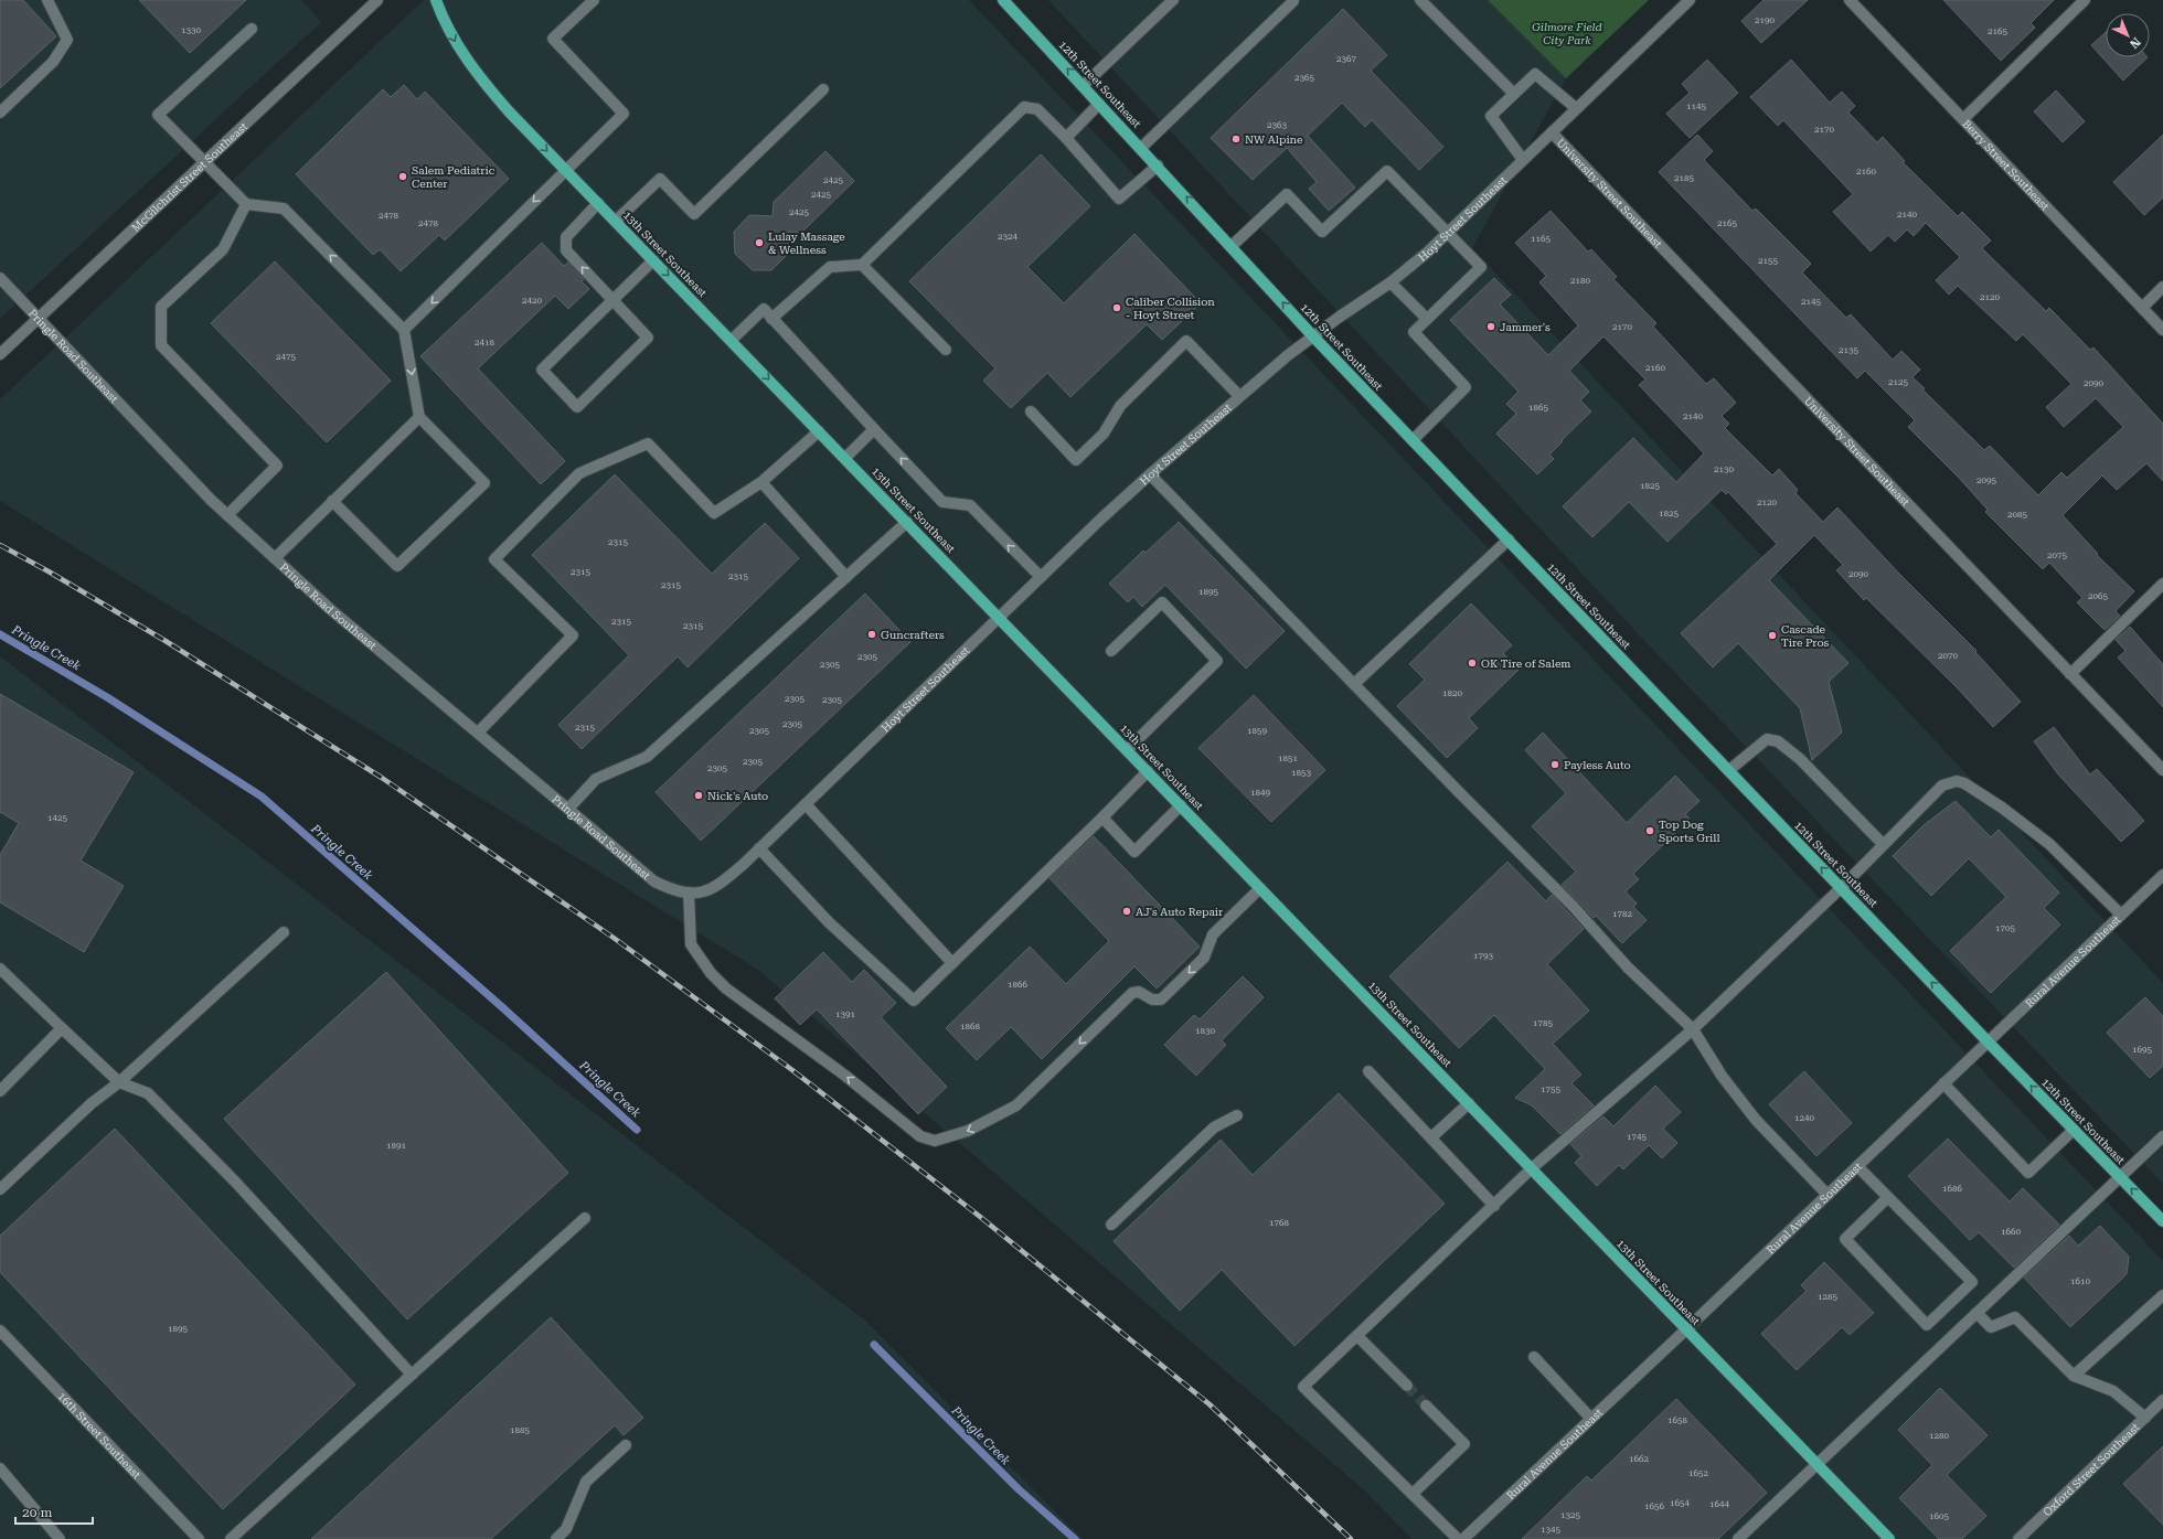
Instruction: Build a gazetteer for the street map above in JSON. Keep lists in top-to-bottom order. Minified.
{"streets":{"main road":["12th Street Southeast","13th Street Southeast"],"street":["Berry Street Southeast","McGilchrist Street Southeast","University Street Southeast","Hoyt Street Southeast","Pringle Road Southeast","Rural Avenue Southeast","16th Street Southeast","Oxford Street Southeast"]},"crossings":[["12th Street Southeast","Hoyt Street Southeast"],["12th Street Southeast","Rural Avenue Southeast"],["McGilchrist Street Southeast","Pringle Road Southeast"],["University Street Southeast","Hoyt Street Southeast"],["Hoyt Street Southeast","13th Street Southeast"],["Hoyt Street Southeast","Pringle Road Southeast"],["13th Street Southeast","Rural Avenue Southeast"]],"one_way":["12th Street Southeast"],"water":["Pringle Creek"],"parks":["Gilmore Field City Park"],"places":["NW Alpine","Salem Pediatric Center","Lulay Massage & Wellness","Caliber Collision - Hoyt Street","Jammer's","Guncrafters","Cascade Tire Pros","OK Tire of Salem","Payless Auto","Nick's Auto","Top Dog Sports Grill","AJ's Auto Repair"],"house_numbers":["2190","1330","2165","2367","2365","1145","2363","2170","2160","2185","2425","2425","2425","2140","2478","2478","2165","2324","1165","2155","2180","2120","2420","2145","2170","2418","2135","2475","2160","2125","2090","1865","2140","2130","2095","1825","2120","1825","2085","2315","2075","2315","2090","2315","2315","1895","2065","2315","2315","2070","2305","2305","1820","2305","2305","2305","2315","2305","1859","1851","2305","2305","1853","1849","1425","1782","1705","1793","1866","1391","1785","1868","1830","1695","1755","1240","1745","1891","1686","1768","1660","1610","1285","1895","1658","1885","1280","1662","1652","1654","1644","1656","1325","1605","1345"],"scale_bar":"20 m","north":"bottom right"}
